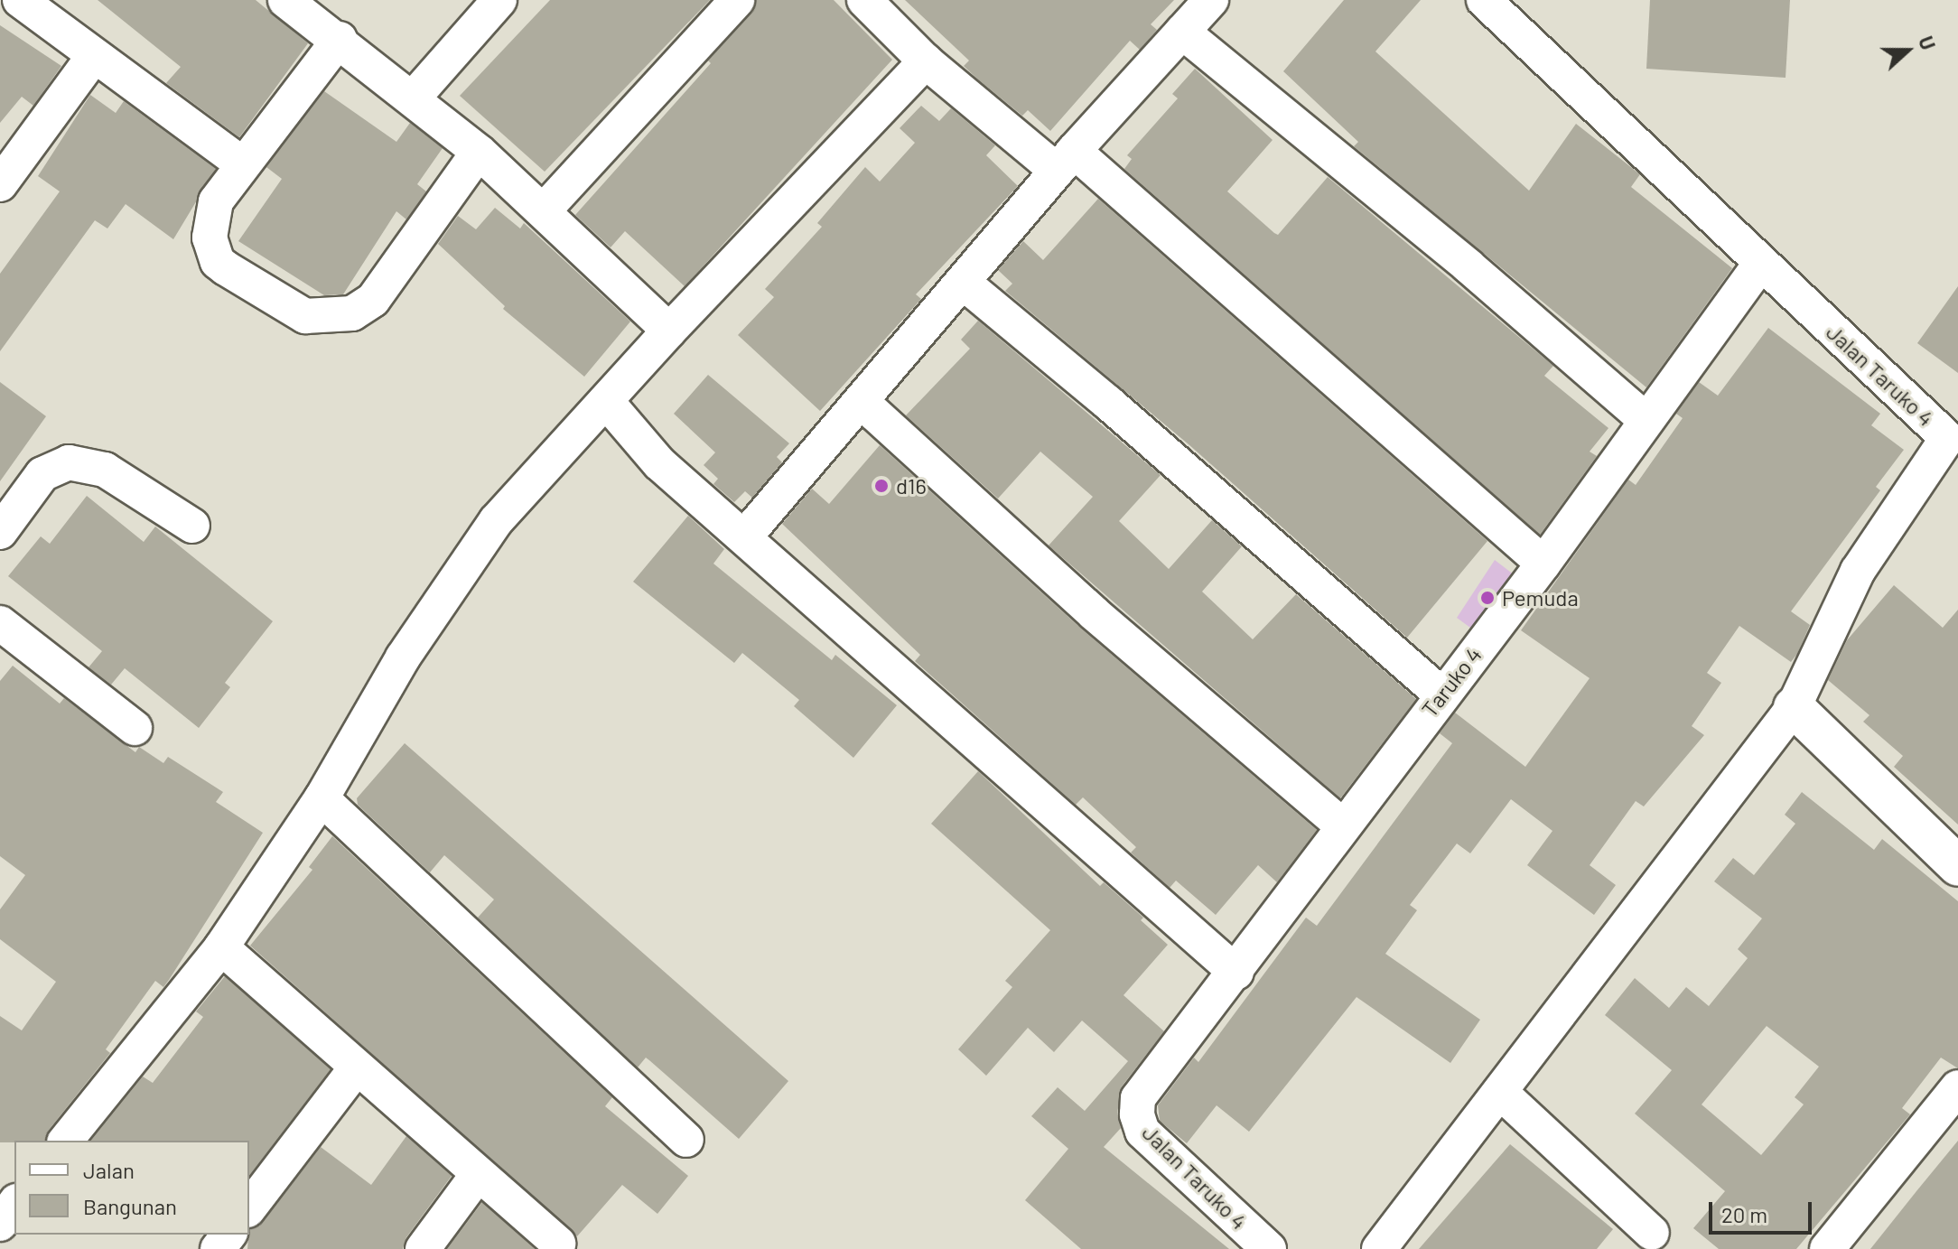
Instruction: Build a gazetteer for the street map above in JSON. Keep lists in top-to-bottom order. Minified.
{"streets":{"street":["Jalan Taruko 4","Taruko 4"]},"crossings":[["Jalan Taruko 4","Taruko 4"]],"places":["d16","Pemuda"],"legend":["Jalan","Bangunan"],"scale_bar":"20 m","north":"right"}
